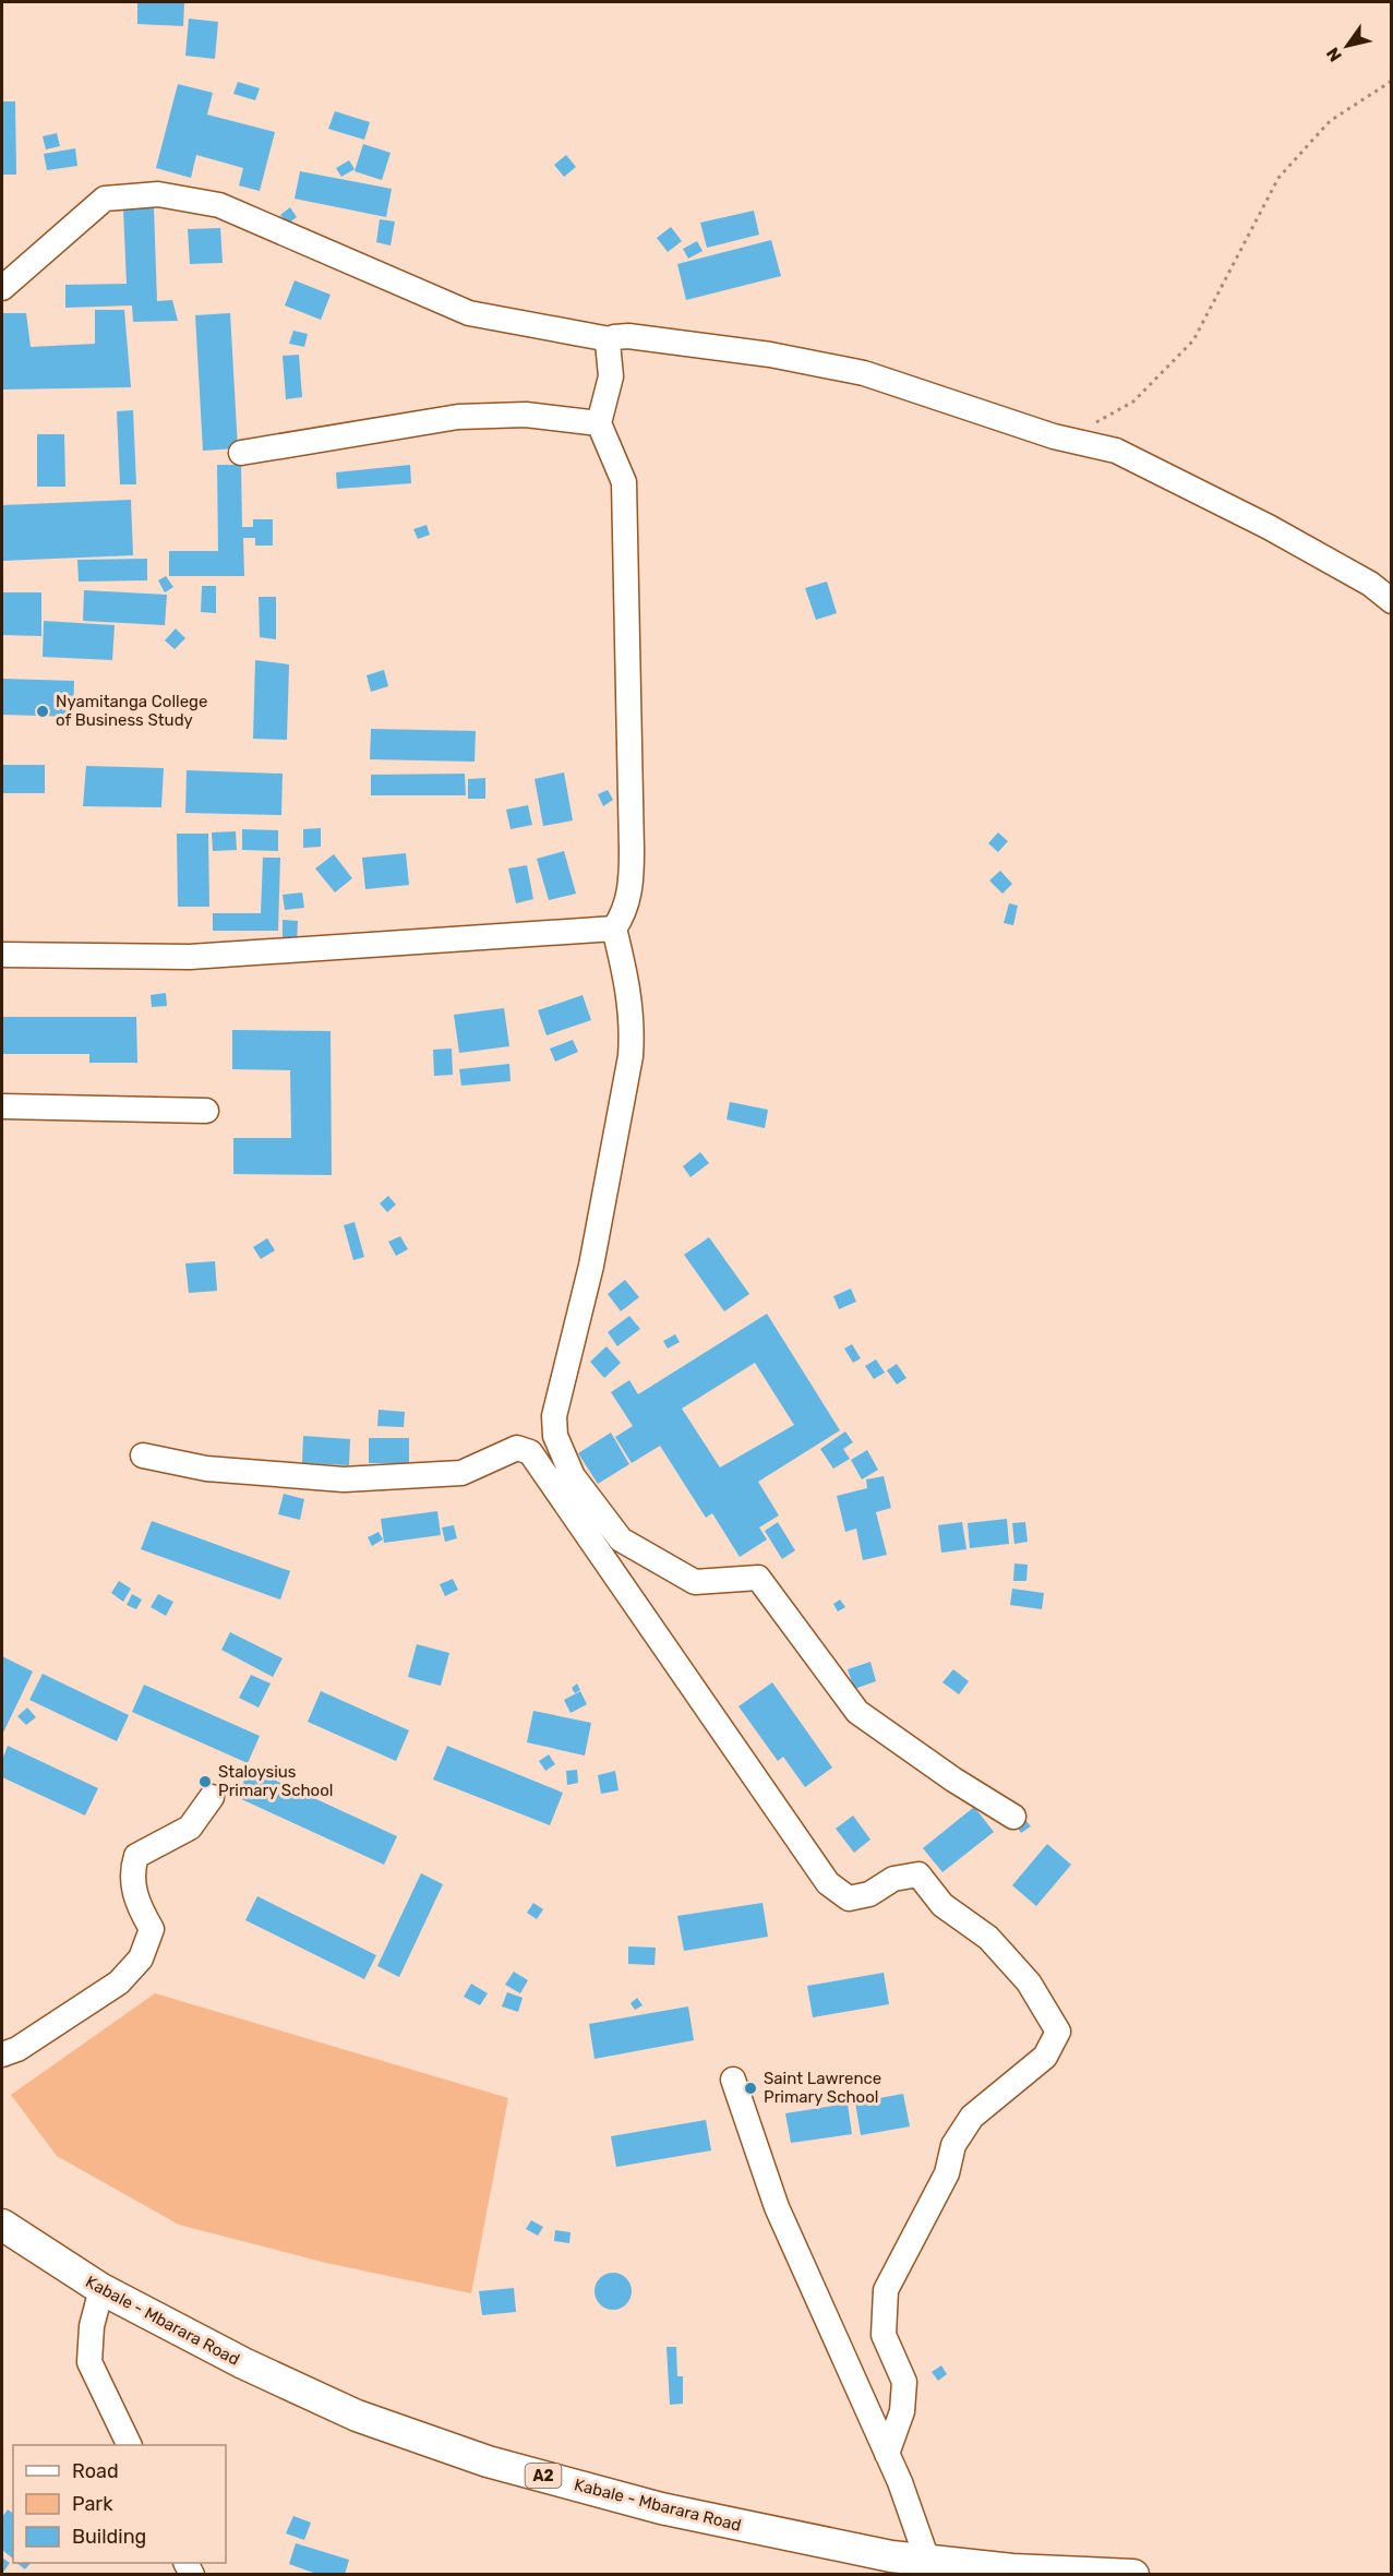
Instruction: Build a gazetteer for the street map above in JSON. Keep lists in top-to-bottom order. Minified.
{"streets":{"main road":["Kabale - Mbarara Road","A2"]},"places":["Nyamitanga College of Business Study","Staloysius Primary School","Saint Lawrence Primary School"],"legend":["Road","Park","Building"],"north":"bottom left"}
